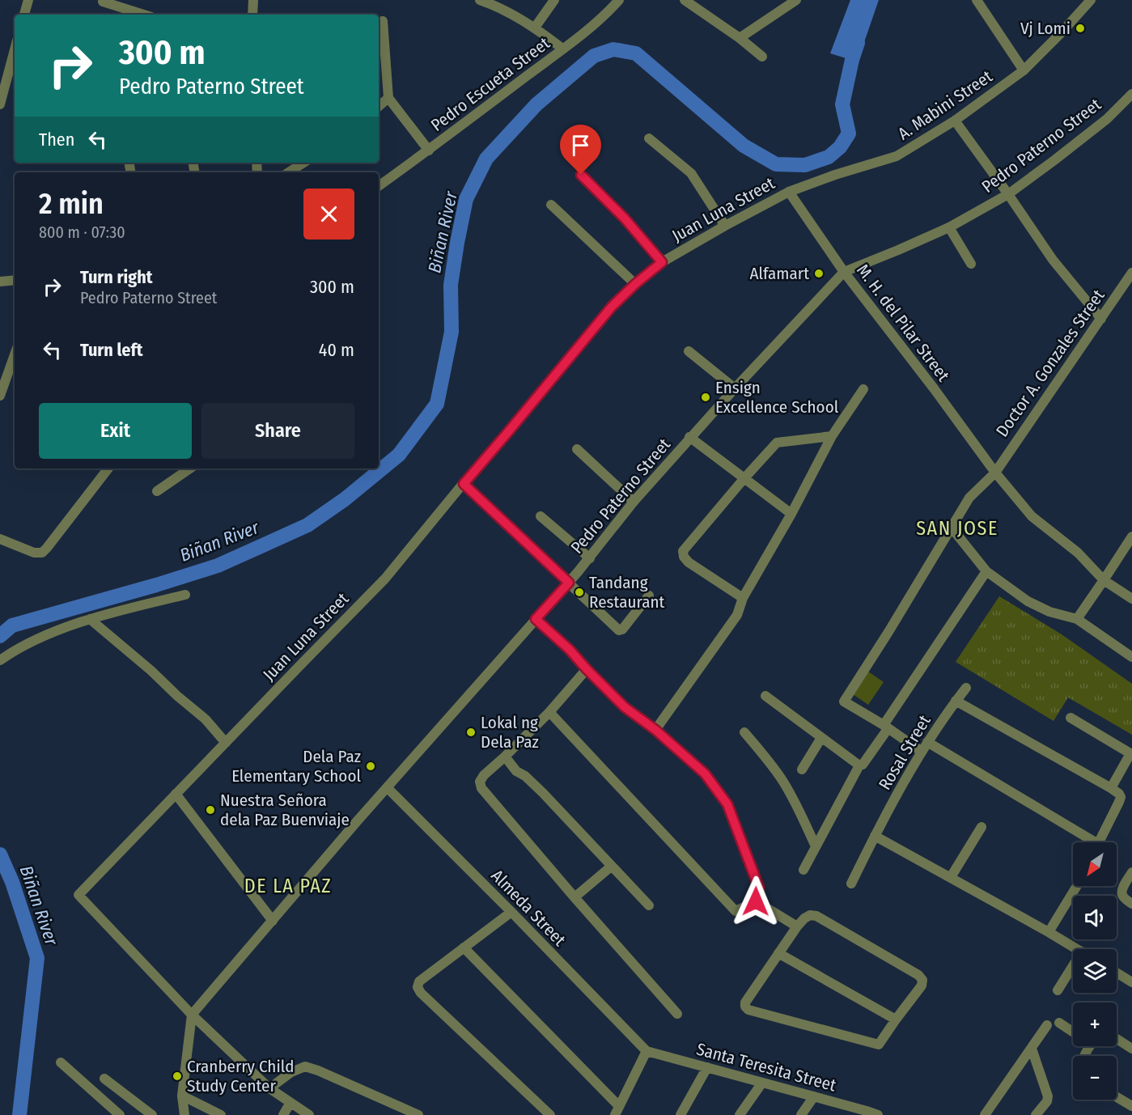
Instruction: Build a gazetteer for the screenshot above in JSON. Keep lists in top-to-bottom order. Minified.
{"streets":{"street":["Pedro Escueta Street","A. Mabini Street","Pedro Paterno Street","Juan Luna Street","M. H. del Pilar Street","Doctor A. Gonzales Street","Rosal Street","Almeda Street","Santa Teresita Street"]},"crossings":[["A. Mabini Street","Juan Luna Street"],["A. Mabini Street","M. H. del Pilar Street"],["Pedro Paterno Street","Juan Luna Street"],["Pedro Paterno Street","M. H. del Pilar Street"],["Pedro Paterno Street","Almeda Street"],["Juan Luna Street","M. H. del Pilar Street"],["M. H. del Pilar Street","Doctor A. Gonzales Street"],["Almeda Street","Santa Teresita Street"]],"districts":["SAN JOSE","DE LA PAZ"],"water":["Biñan River"],"places":["Vj Lomi","Alfamart","Ensign Excellence School","Tandang Restaurant","Lokal ng Dela Paz","Dela Paz Elementary School","Nuestra Señora dela Paz Buenviaje","Cranberry Child Study Center"],"north":"bottom left","page":{"turn":["300 m","Pedro Paterno Street"],"then":"Then","heading":["2 min","800 m · 07:30"],"list":[{"name":"Turn right","note":"Pedro Paterno Street","value":"300 m"},{"name":"Turn left","value":"40 m"}],"buttons":["Exit","Share"],"map_buttons":["+","−"]}}
